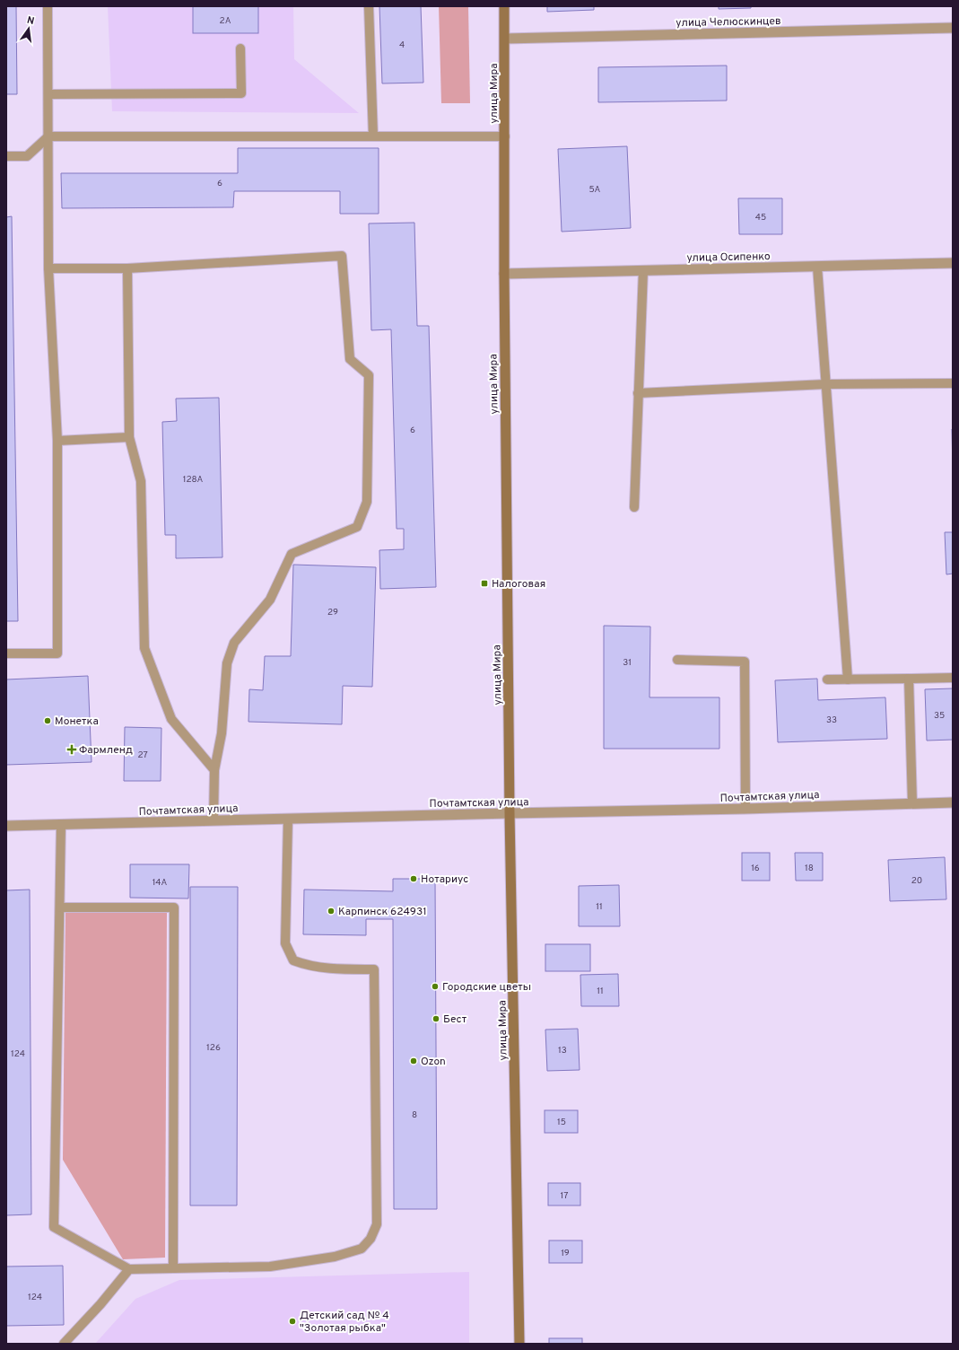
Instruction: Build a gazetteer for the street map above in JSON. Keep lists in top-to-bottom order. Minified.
{"streets":{"main road":["улица Мира"],"street":["улица Челюскинцев","улица Осипенко","Почтамтская улица"]},"crossings":[["улица Челюскинцев","улица Мира"],["улица Мира","улица Осипенко"],["улица Мира","Почтамтская улица"]],"places":{"transit":["Налоговая"],"other":["Монетка","Нотариус","Карпинск 624931","Городские цветы","Бест","Ozon","Детский сад № 4 \"Золотая рыбка\""],"health":["Фармленд"]},"house_numbers":["2А","4","6","5А","45","6","128А","29","31","35","33","27","16","18","20","14А","11","11","126","13","124","8","15","17","19","124"],"north":"top"}
